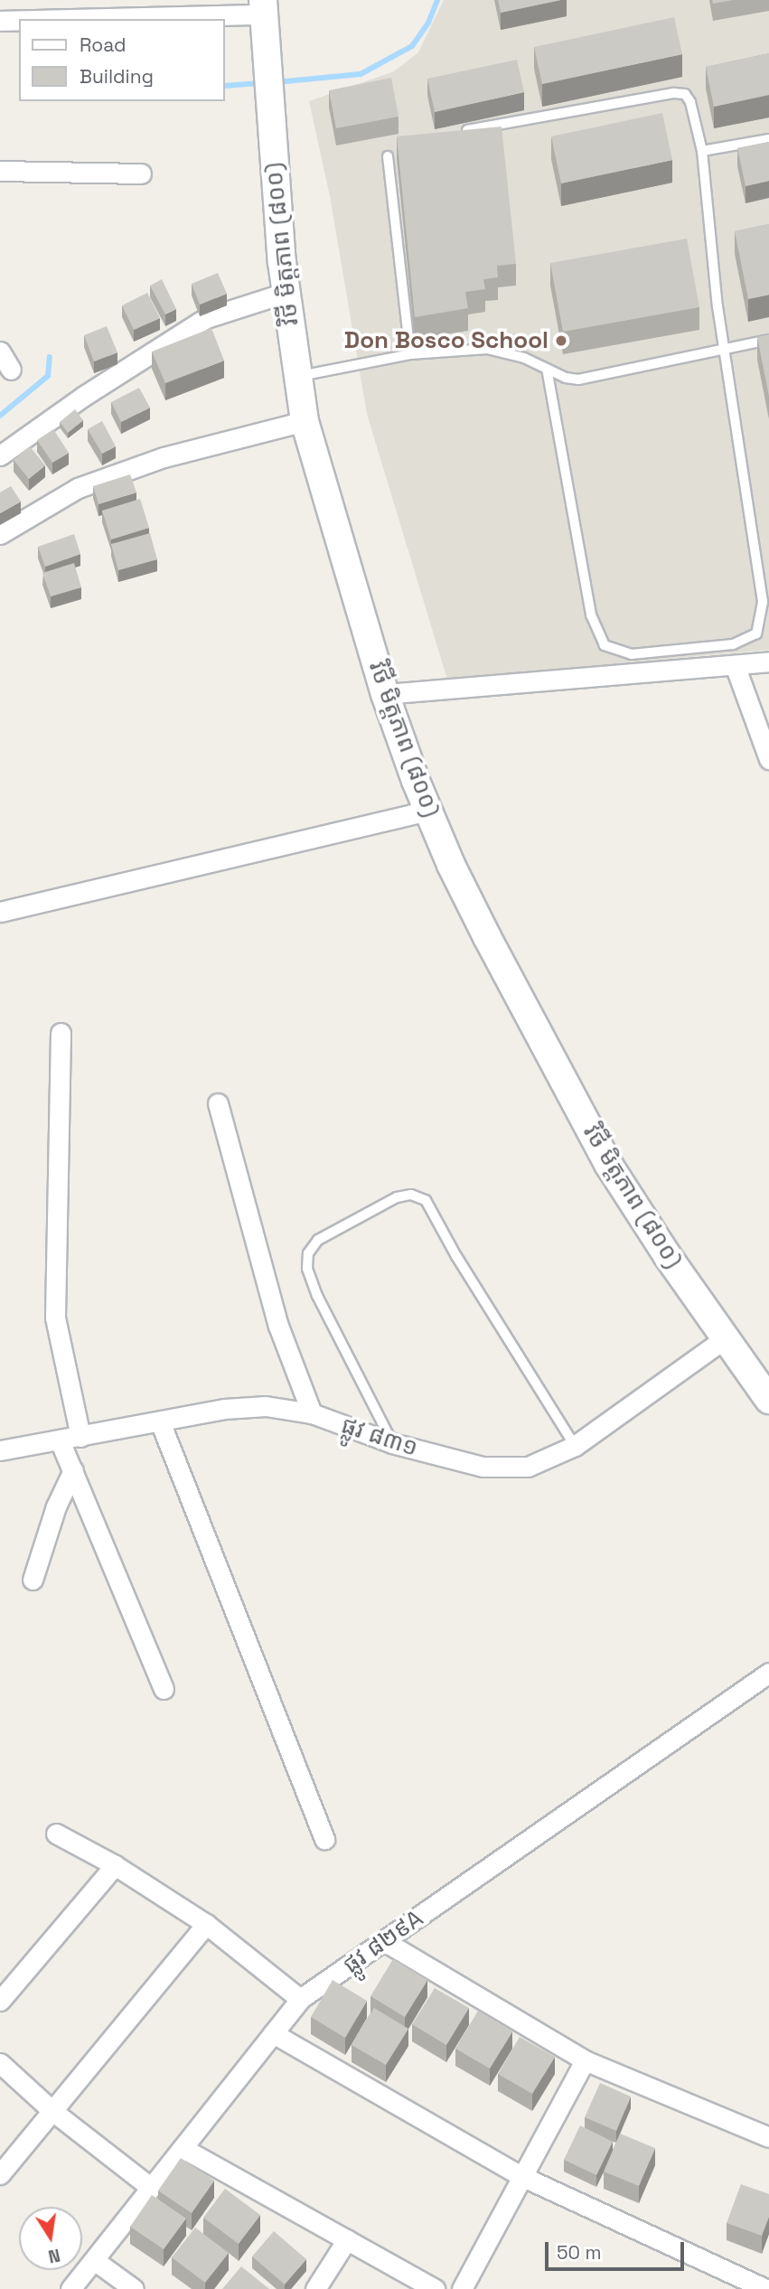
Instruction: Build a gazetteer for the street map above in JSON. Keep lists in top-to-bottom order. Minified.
{"streets":{"main road":["វិថី មិត្តភាព (៨០០)"],"street":["ផ្លូវ ៨៣១","ផ្លូវ ៨២៩A"]},"crossings":[["វិថី មិត្តភាព (៨០០)","ផ្លូវ ៨៣១"]],"places":["Don Bosco School"],"legend":["Road","Building"],"scale_bar":"50 m","north":"bottom"}
